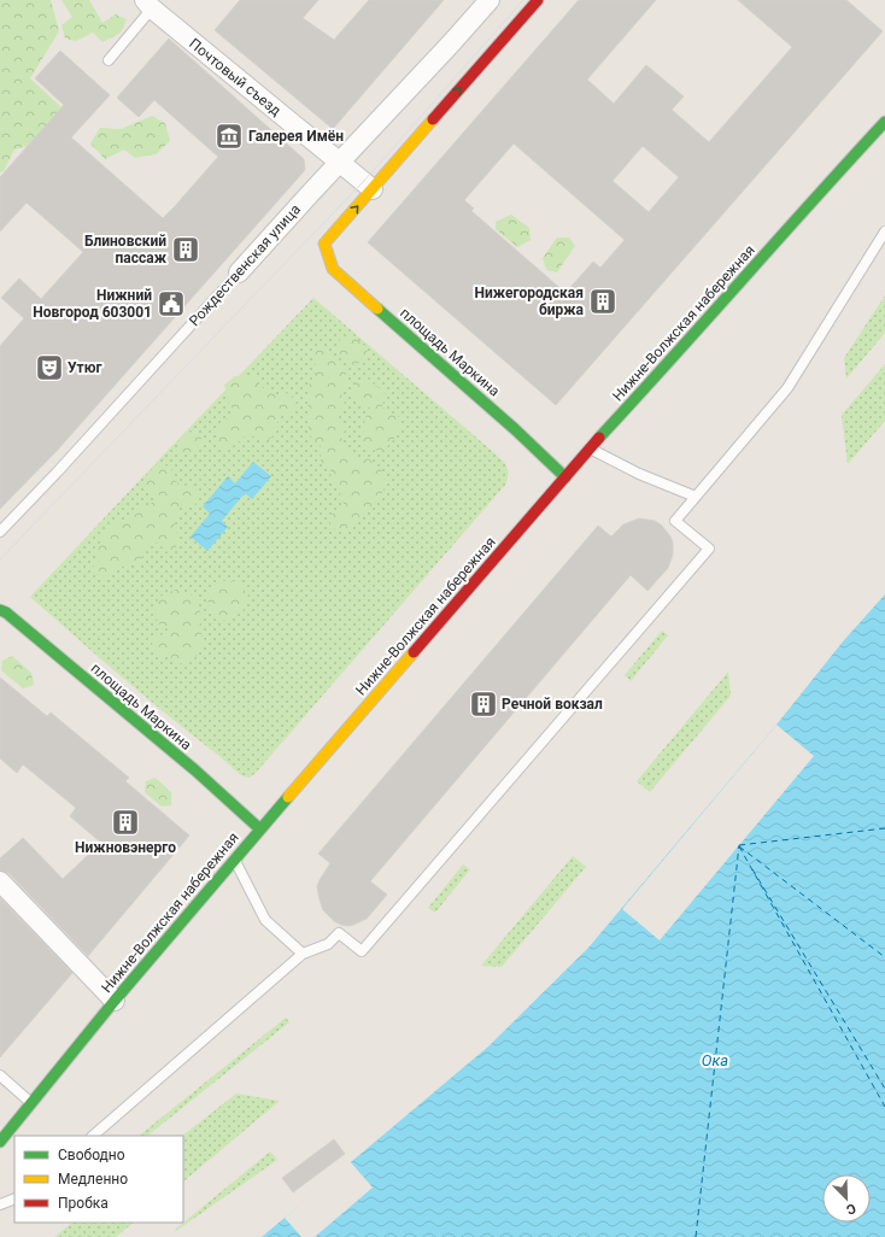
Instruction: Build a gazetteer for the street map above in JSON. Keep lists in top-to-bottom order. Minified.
{"streets":{"main road":["Нижне-Волжская набережная","площадь Маркина"],"street":["Почтовый съезд","Рождественская улица"]},"crossings":[["Почтовый съезд","Рождественская улица"],["Почтовый съезд","площадь Маркина"],["Нижне-Волжская набережная","площадь Маркина"]],"one_way":["площадь Маркина"],"water":["Ока"],"places":{"museum":["Галерея Имён"],"building":["Блиновский пассаж","Нижегородская биржа","Речной вокзал","Нижновэнерго"],"public building":["Нижний Новгород 603001"],"theatre":["Утюг"]},"legend":["Свободно","Медленно","Пробка"],"north":"bottom right"}
